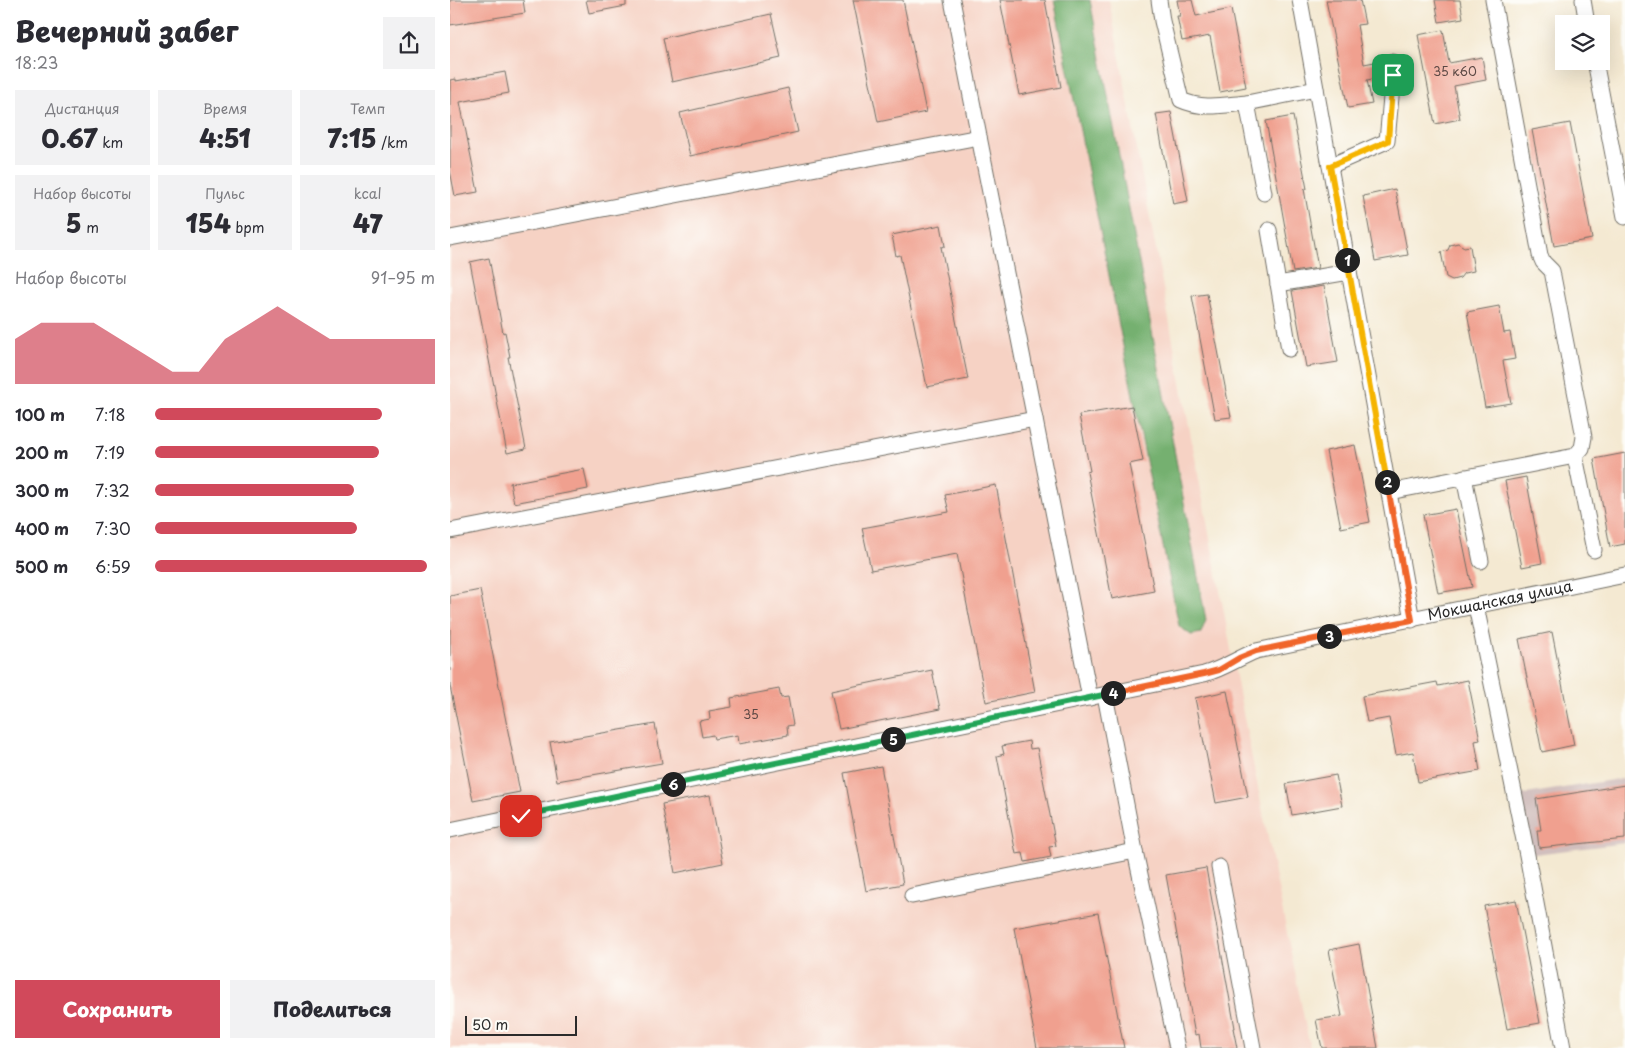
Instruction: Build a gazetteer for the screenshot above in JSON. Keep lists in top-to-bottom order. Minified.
{"streets":{"street":["Мокшанская улица"]},"house_numbers":["35 к60","35"],"scale_bar":"50 m","page":{"heading":["Вечерний забег","18:23"],"stats":[["Дистанция","0.67 km"],["Время","4:51"],["Темп","7:15 /km"],["Набор высоты","5 m"],["Пульс","154 bpm"],["kcal","47"]],"pins":["1","2","3","4","5","6"],"chart":["Набор высоты","91–95 m"],"list":[{"name":"100 m","note":"7:18"},{"name":"200 m","note":"7:19"},{"name":"300 m","note":"7:32"},{"name":"400 m","note":"7:30"},{"name":"500 m","note":"6:59"}],"buttons":["Сохранить","Поделиться"],"scale":"50 m"}}
